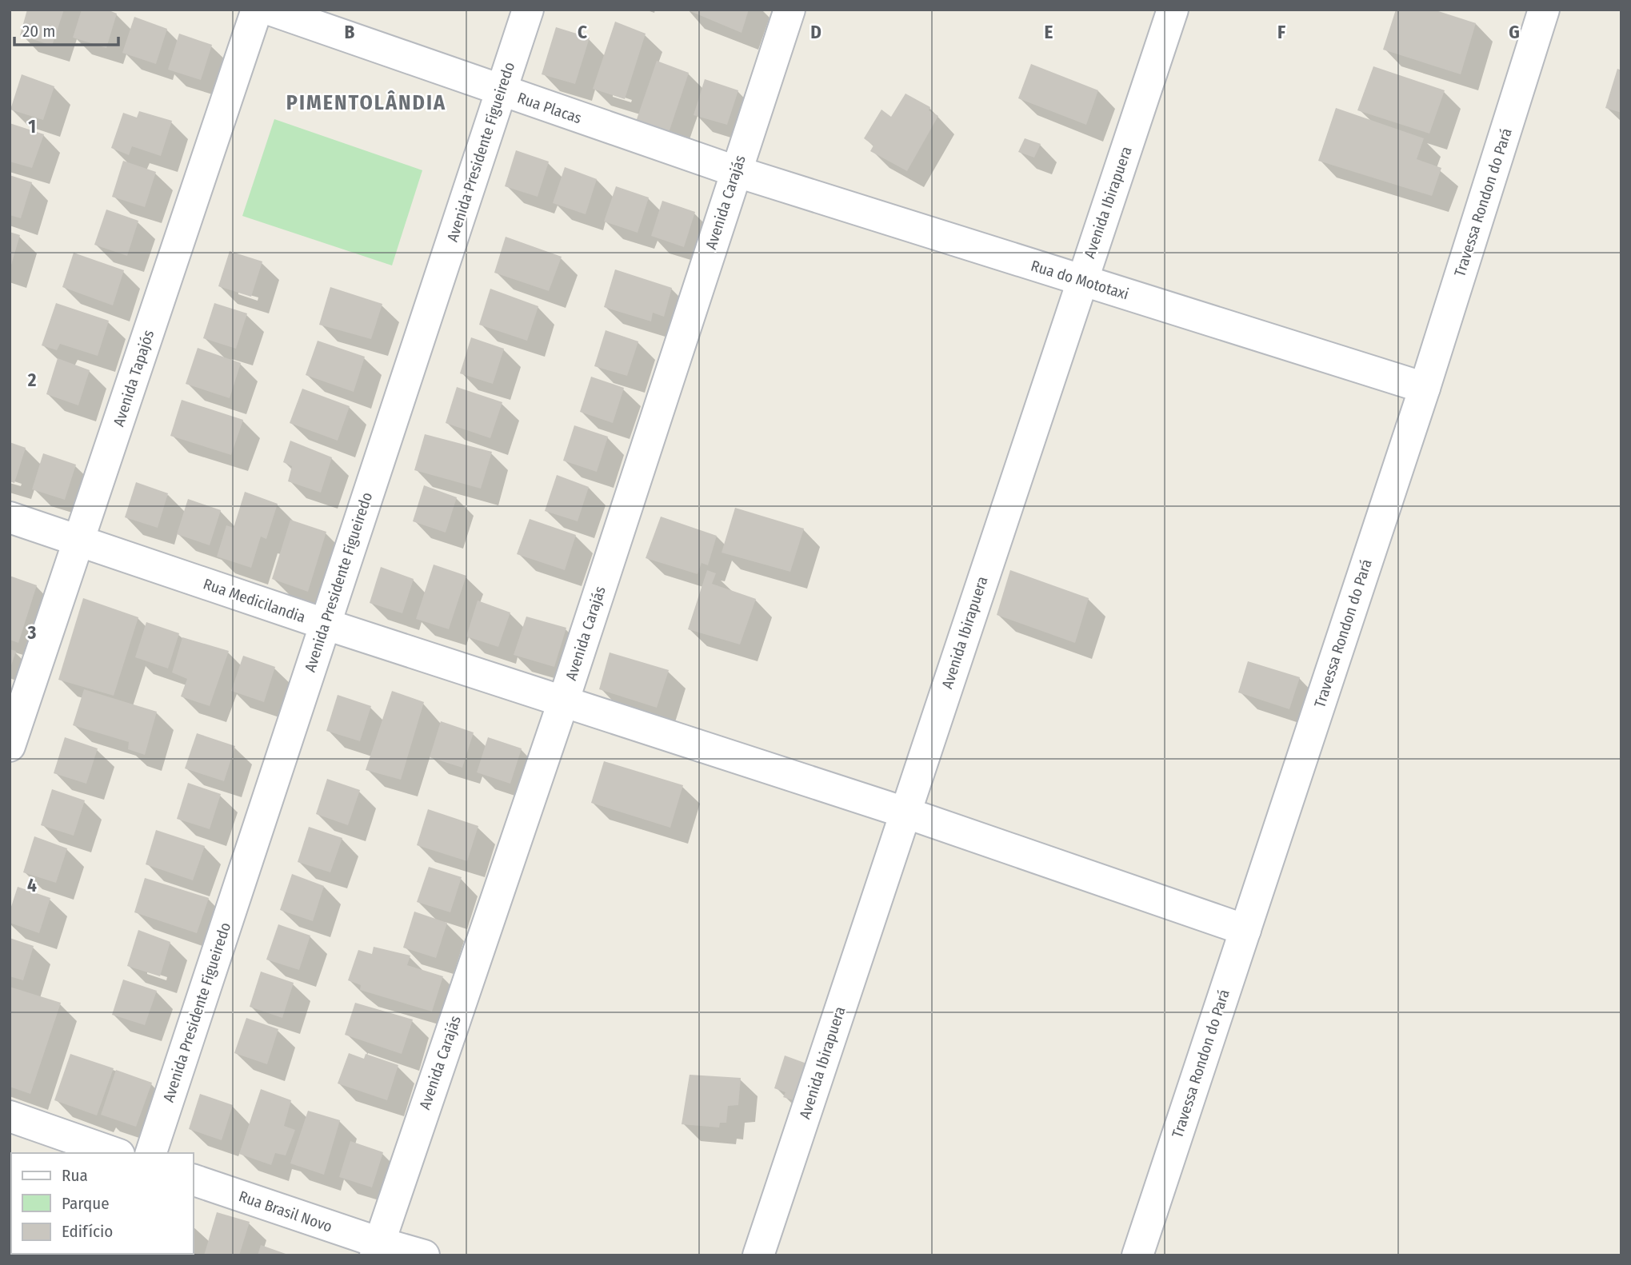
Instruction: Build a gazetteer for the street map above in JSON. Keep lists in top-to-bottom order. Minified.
{"streets":{"street":["Rua Placas","Avenida Presidente Figueiredo","Avenida Carajás","Avenida Ibirapuera","Travessa Rondon do Pará","Rua do Mototaxi","Avenida Tapajós","Rua Medicilandia","Rua Brasil Novo"]},"crossings":[["Rua Placas","Avenida Presidente Figueiredo"],["Rua Placas","Avenida Carajás"],["Rua Placas","Rua do Mototaxi"],["Avenida Presidente Figueiredo","Rua Medicilandia"],["Avenida Carajás","Rua do Mototaxi"],["Avenida Carajás","Rua Medicilandia"],["Avenida Carajás","Rua Brasil Novo"],["Avenida Ibirapuera","Rua do Mototaxi"],["Avenida Ibirapuera","Rua Medicilandia"],["Travessa Rondon do Pará","Rua do Mototaxi"],["Travessa Rondon do Pará","Rua Medicilandia"],["Avenida Tapajós","Rua Medicilandia"]],"districts":["PIMENTOLÂNDIA"],"legend":["Rua","Parque","Edifício"],"scale_bar":"20 m","grid":{"columns":["B","C","D","E","F","G"],"rows":["1","2","3","4"]}}
